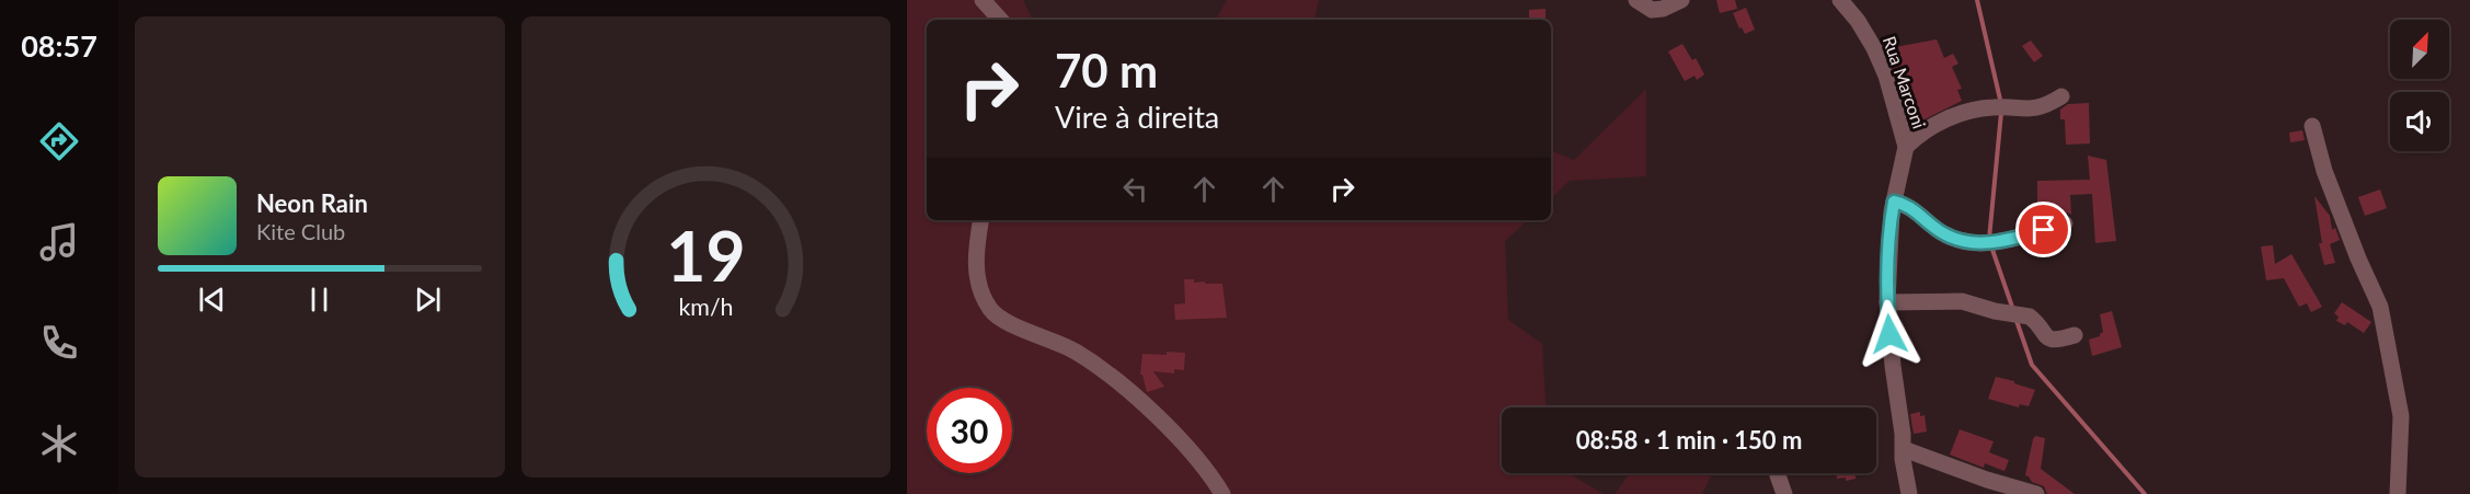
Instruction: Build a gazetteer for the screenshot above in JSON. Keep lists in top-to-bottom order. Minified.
{"streets":{"street":["Rua Marconi"]},"north":"top right","page":{"tabs":"08:57","turn":["70 m","Vire à direita"],"song":["Neon Rain","Kite Club"],"limit":"30","trip":"08:58 · 1 min · 150 m","gauge":["19","km/h"]}}
